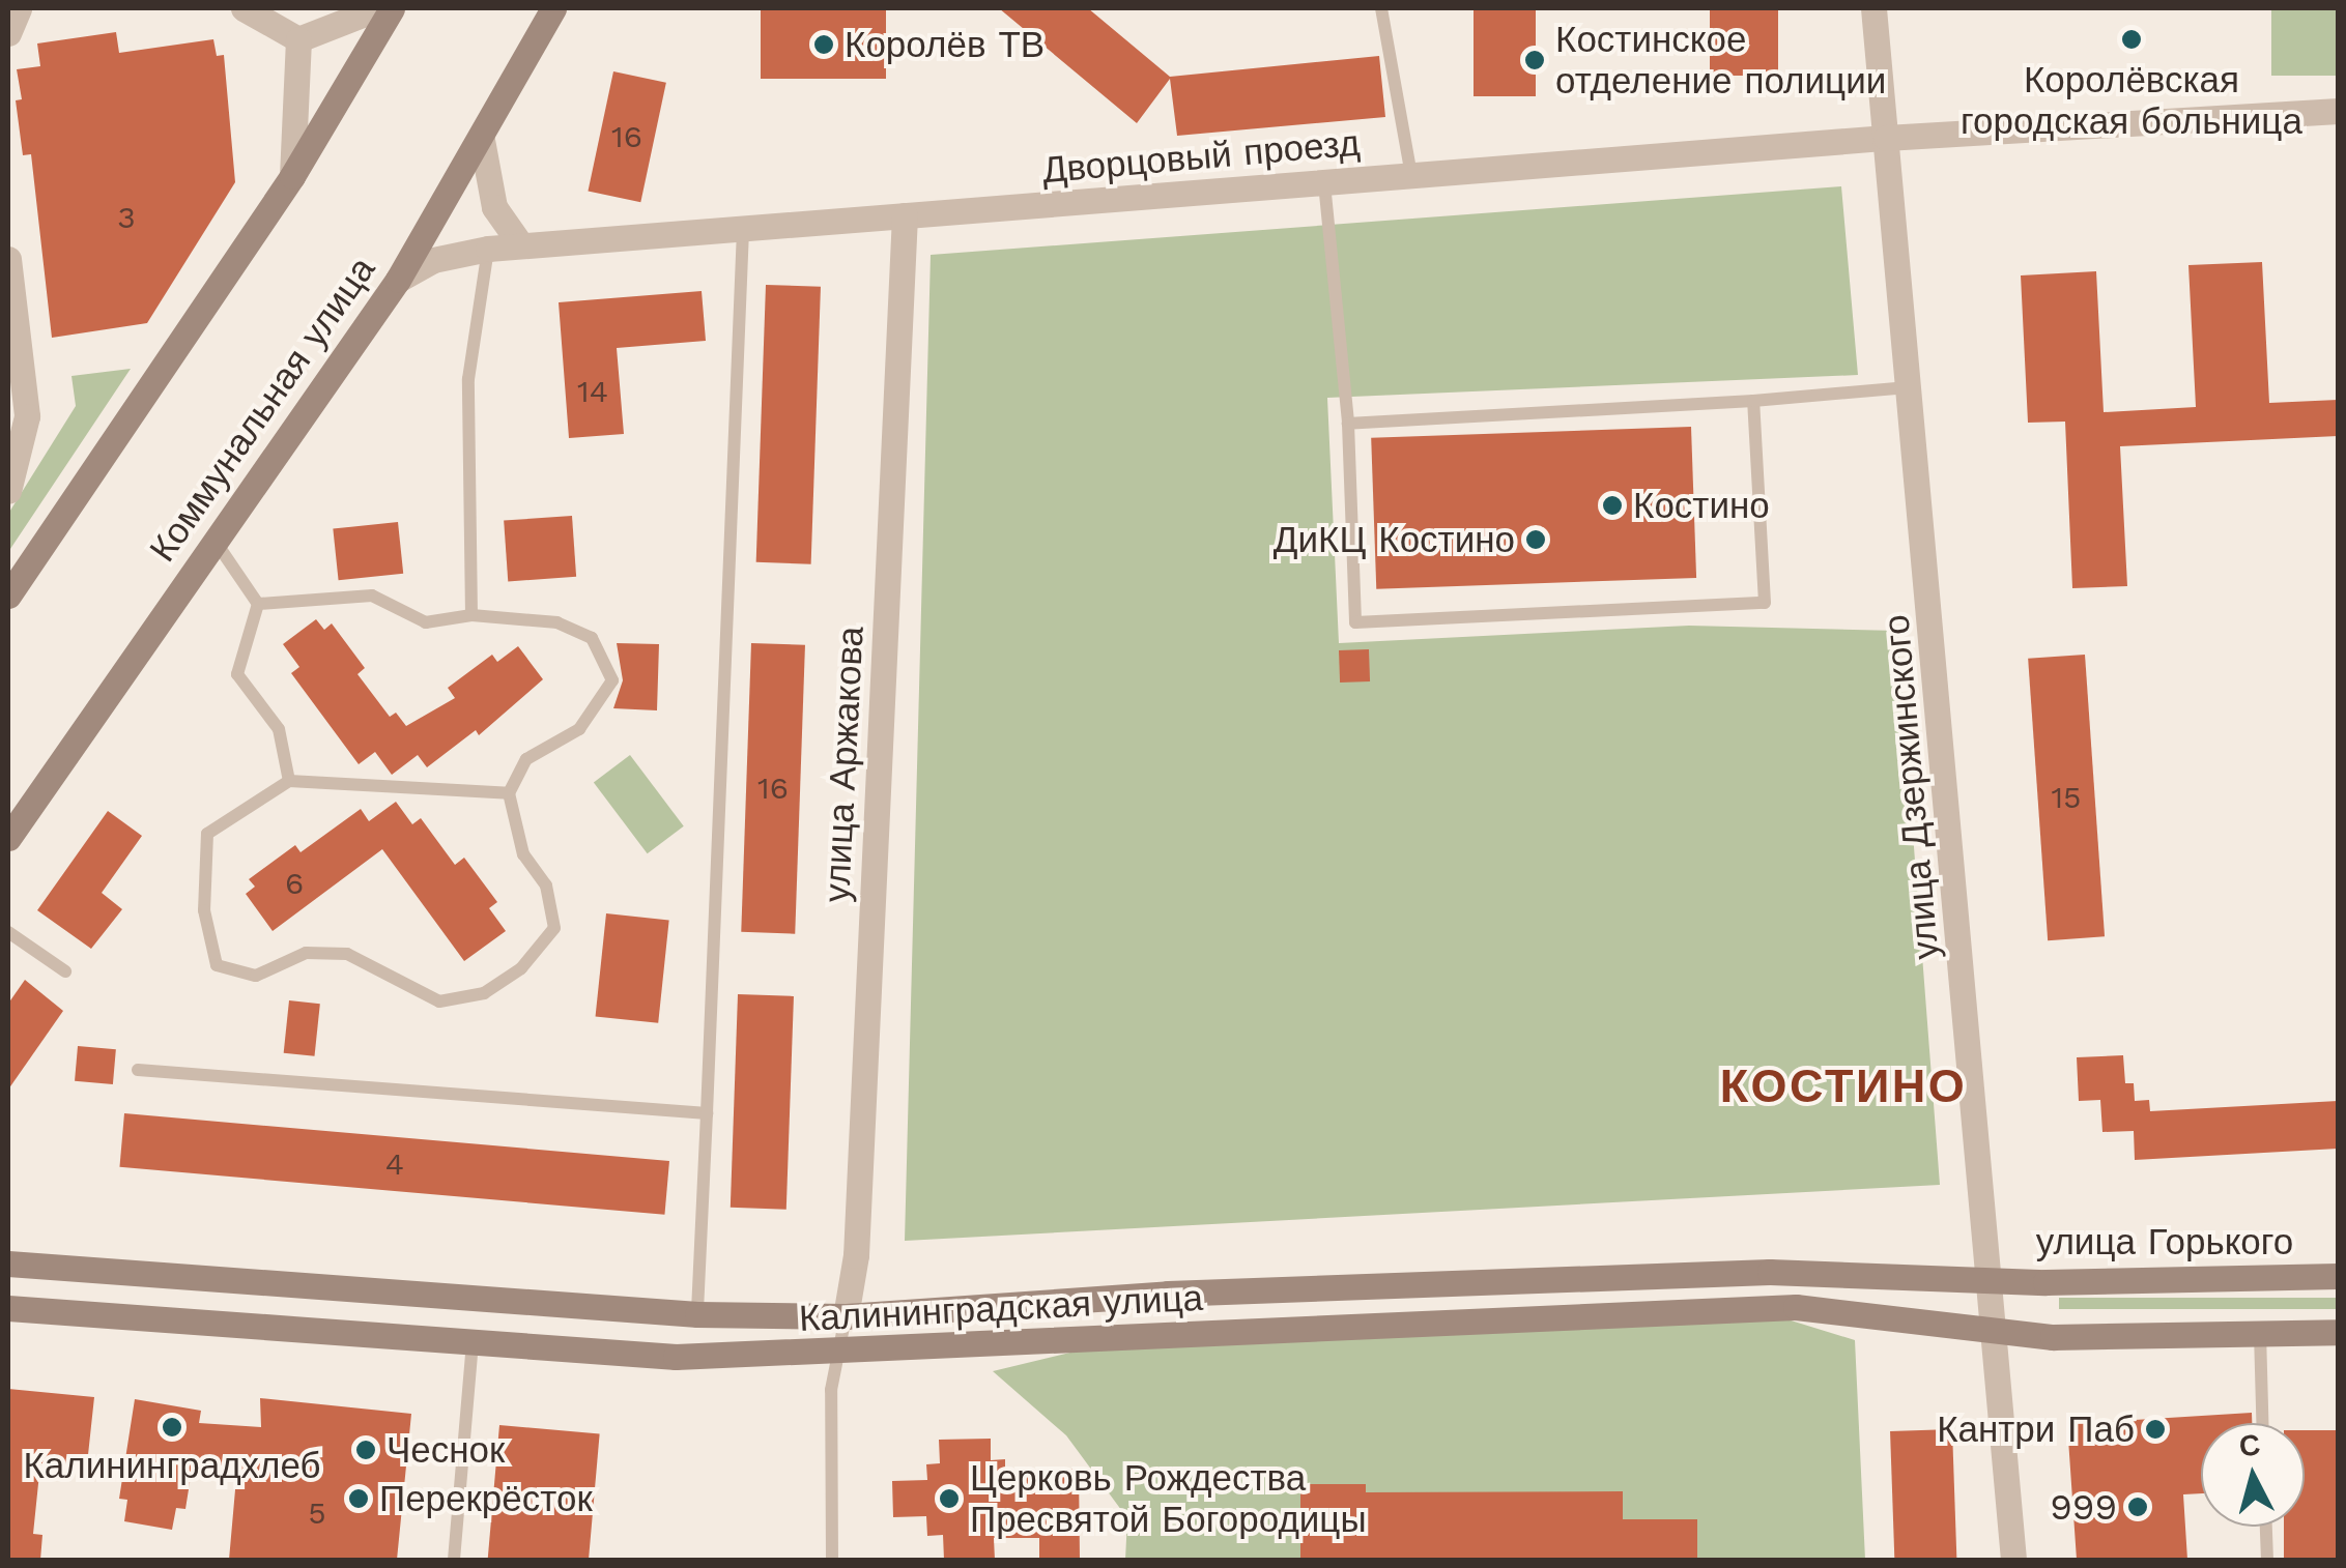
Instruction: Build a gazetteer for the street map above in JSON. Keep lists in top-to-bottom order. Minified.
{"streets":{"main road":["Коммунальная улица","улица Горького","Калининградская улица"],"street":["Дворцовый проезд","улица Аржакова","улица Дзержинского"]},"crossings":[["Дворцовый проезд","Коммунальная улица"],["Дворцовый проезд","улица Аржакова"],["Дворцовый проезд","улица Дзержинского"],["улица Аржакова","Калининградская улица"],["улица Дзержинского","улица Горького"],["улица Дзержинского","Калининградская улица"],["улица Горького","Калининградская улица"]],"districts":["КОСТИНО"],"places":["Королёвская городская больница","Королёв ТВ","Костинское отделение полиции","Костино","ДиКЦ Костино","Калининградхлеб","Кантри Паб","Чеснок","Перекрёсток","Церковь Рождества Пресвятой Богородицы","999"],"house_numbers":["16","3","14","16","15","6","4","5"],"north":"top"}
